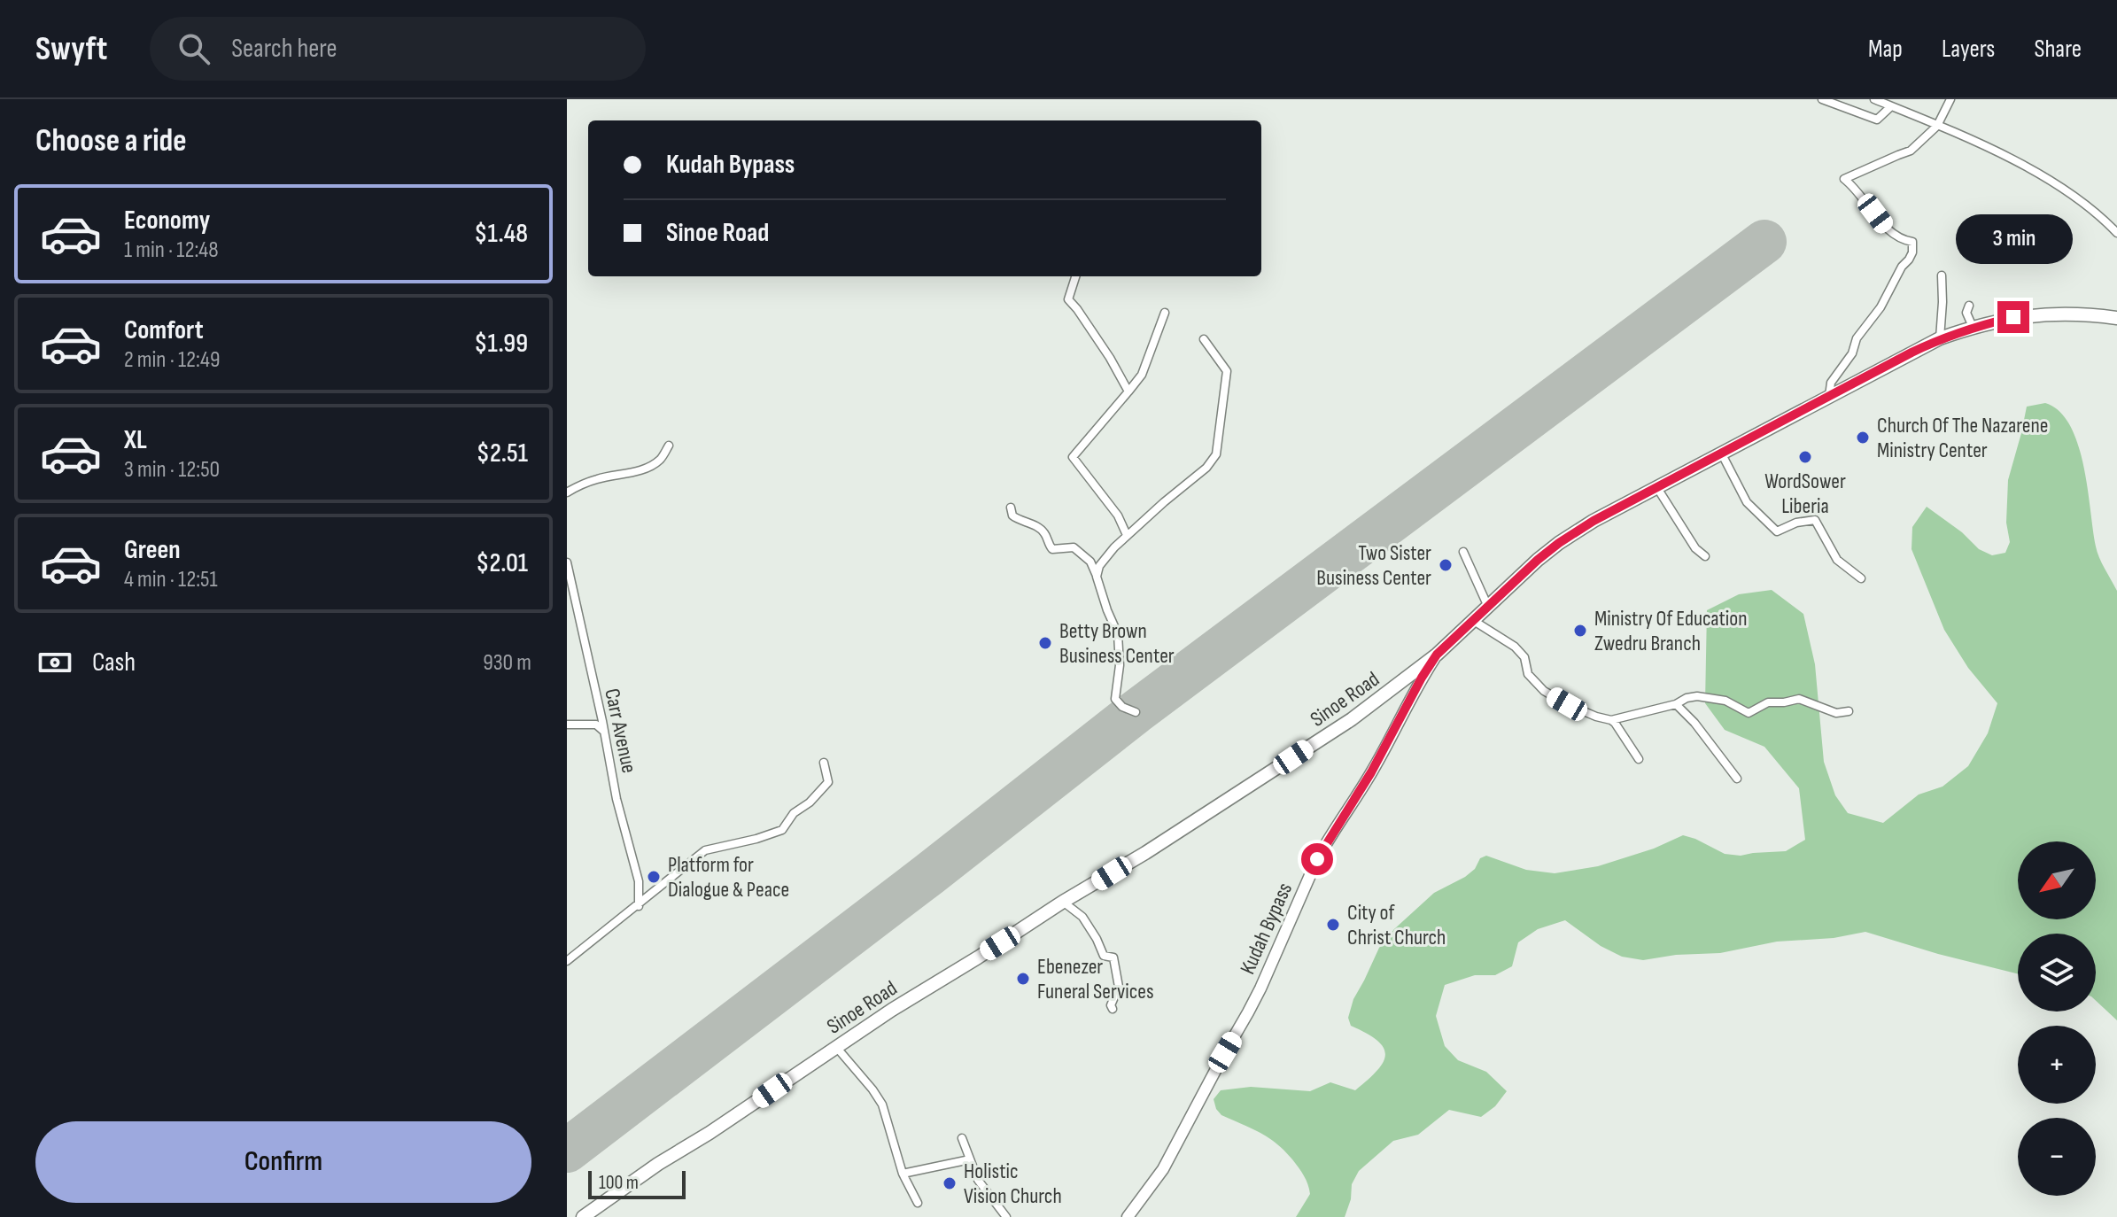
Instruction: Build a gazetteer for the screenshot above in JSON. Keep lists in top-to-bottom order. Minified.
{"streets":{"highway":["Sinoe Road"],"street":["Carr Avenue","Kudah Bypass"]},"crossings":[["Sinoe Road","Kudah Bypass"]],"places":["Church Of The Nazarene Ministry Center","WordSower Liberia","Two Sister Business Center","Ministry Of Education Zwedru Branch","Betty Brown Business Center","Platform for Dialogue & Peace","City of Christ Church","Ebenezer Funeral Services","Holistic Vision Church"],"scale_bar":"100 m","north":"bottom left","page":{"header":"Swyft","search":"Search here","nav":["Map","Layers","Share"],"heading":"Choose a ride","banner":["Kudah Bypass","Sinoe Road"],"list":[{"name":"Economy","note":"1 min · 12:48","value":"$1.48"},{"name":"Comfort","note":"2 min · 12:49","value":"$1.99"},{"name":"XL","note":"3 min · 12:50","value":"$2.51"},{"name":"Green","note":"4 min · 12:51","value":"$2.01"}],"bubble":"3 min","pay":["Cash","930 m"],"map_buttons":["+","−"],"buttons":"Confirm","scale":"100 m"}}
